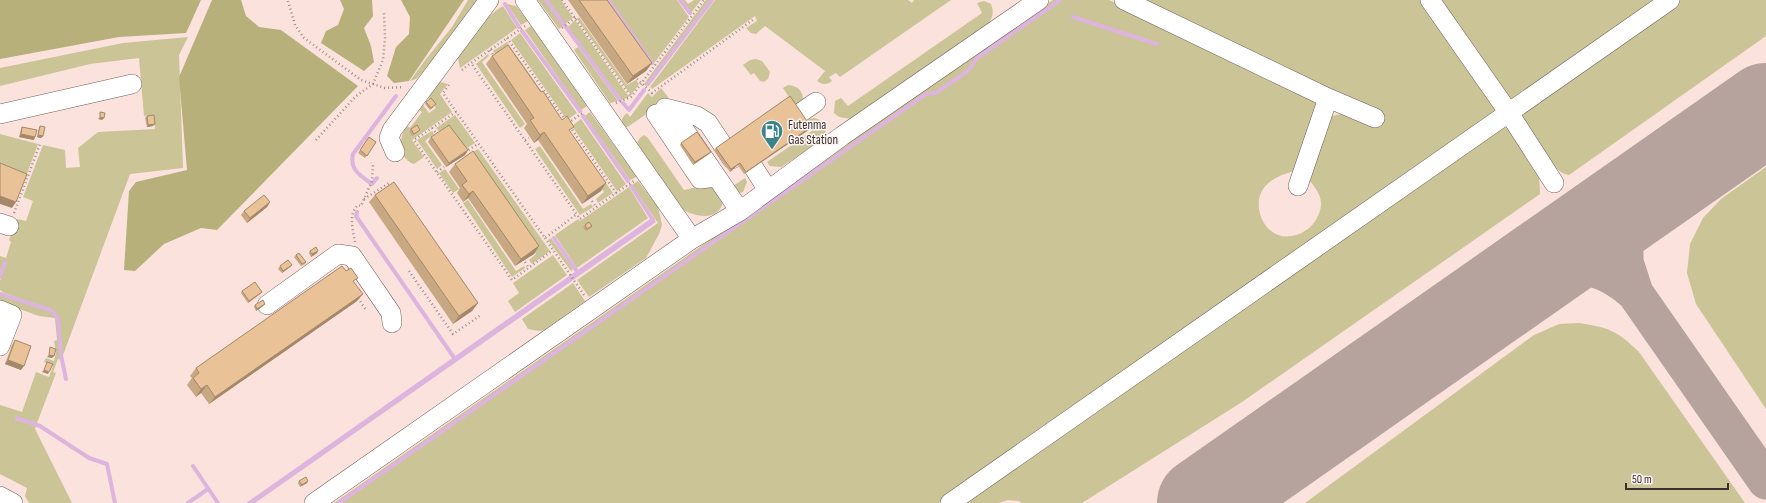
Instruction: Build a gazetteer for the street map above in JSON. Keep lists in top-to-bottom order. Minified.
{"places":{"fuel station":["Futenma Gas Station"]},"scale_bar":"50 m"}
